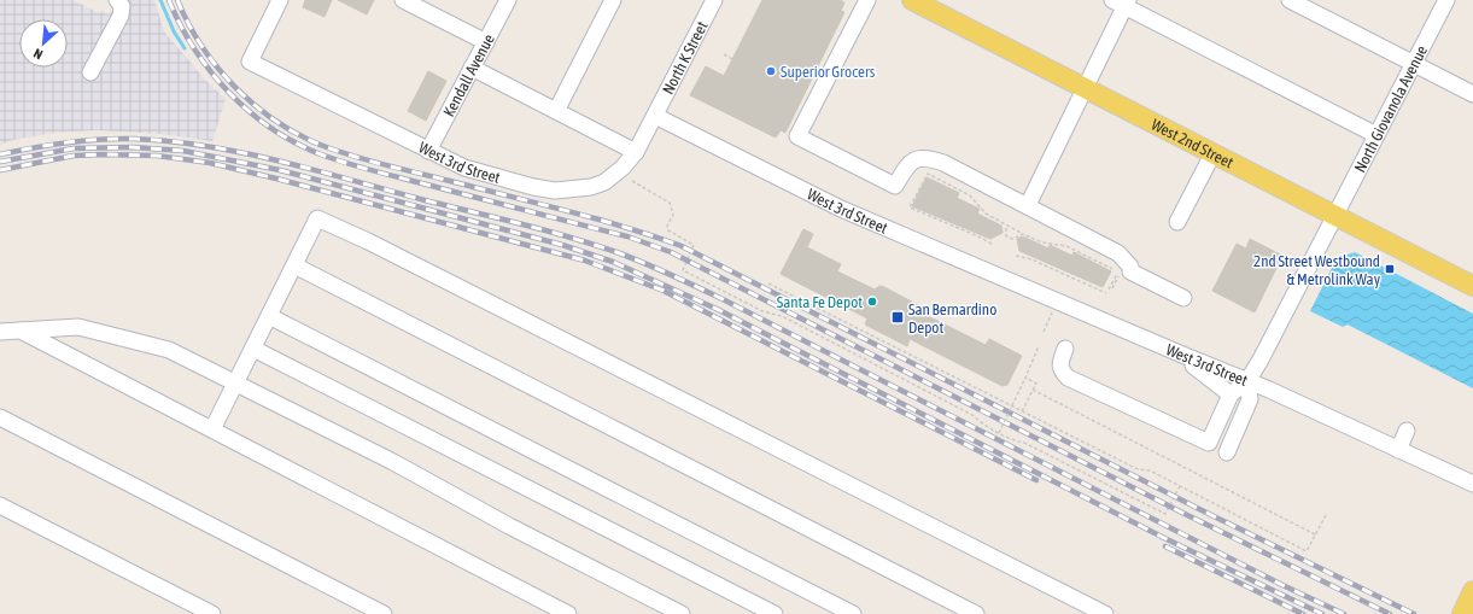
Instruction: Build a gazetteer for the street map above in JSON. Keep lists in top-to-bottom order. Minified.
{"streets":{"main road":["West 2nd Street"],"street":["North K Street","Kendall Avenue","North Giovanola Avenue","West 3rd Street"]},"crossings":[["North K Street","West 3rd Street"],["Kendall Avenue","West 3rd Street"],["North Giovanola Avenue","West 2nd Street"],["North Giovanola Avenue","West 3rd Street"]],"places":{"other":["Superior Grocers","Santa Fe Depot"],"transit":["2nd Street Westbound & Metrolink Way","San Bernardino Depot"]},"north":"bottom left"}
